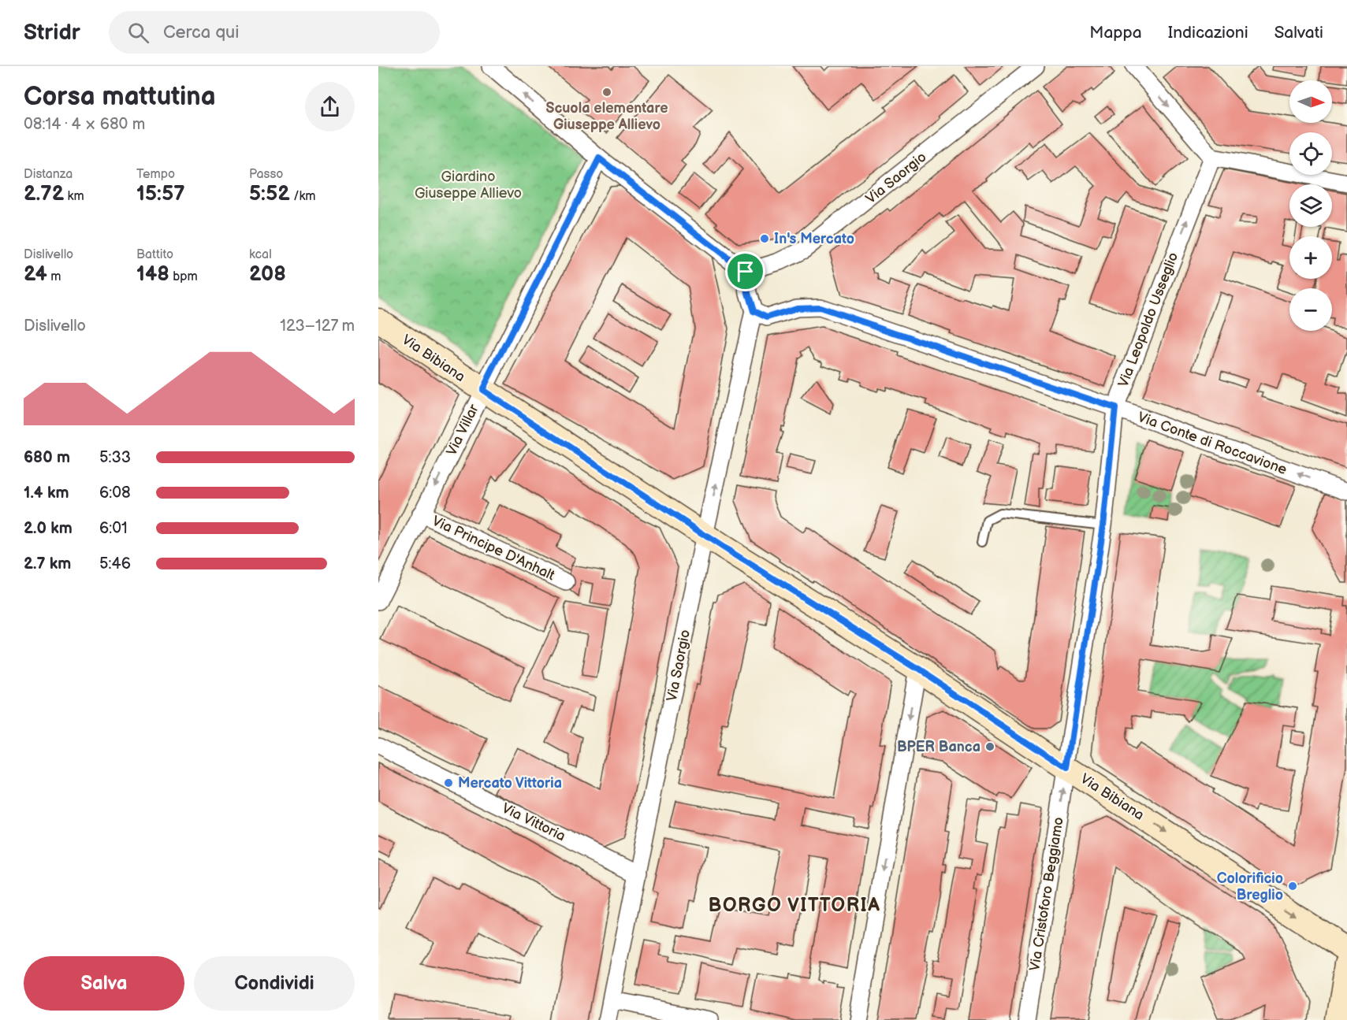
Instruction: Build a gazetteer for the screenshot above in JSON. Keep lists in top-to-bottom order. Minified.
{"streets":{"street":["Via Saorgio","Via Leopoldo Usseglio","Via Bibiana","Via Villar","Via Conte di Roccavione","Via Principe D'Anhalt","Via Vittoria","Via Cristoforo Beggiamo"]},"crossings":[["Via Saorgio","Via Bibiana"],["Via Saorgio","Via Conte di Roccavione"],["Via Saorgio","Via Vittoria"],["Via Leopoldo Usseglio","Via Bibiana"],["Via Leopoldo Usseglio","Via Conte di Roccavione"],["Via Leopoldo Usseglio","Via Cristoforo Beggiamo"],["Via Bibiana","Via Villar"],["Via Bibiana","Via Cristoforo Beggiamo"],["Via Villar","Via Principe D'Anhalt"]],"one_way":["Via Leopoldo Usseglio","Via Conte di Roccavione","Via Cristoforo Beggiamo"],"districts":["BORGO VITTORIA"],"parks":["Giardino Giuseppe Allievo"],"places":["Scuola elementare Giuseppe Allievo","In's Mercato","BPER Banca","Mercato Vittoria","Colorificio Breglio"],"north":"right","page":{"header":"Stridr","search":"Cerca qui","nav":["Mappa","Indicazioni","Salvati"],"heading":["Corsa mattutina","08:14 · 4 × 680 m"],"map_buttons":["+","−"],"stats":[["Distanza","2.72 km"],["Tempo","15:57"],["Passo","5:52 /km"],["Dislivello","24 m"],["Battito","148 bpm"],["kcal","208"]],"chart":["Dislivello","123–127 m"],"list":[{"name":"680 m","note":"5:33"},{"name":"1.4 km","note":"6:08"},{"name":"2.0 km","note":"6:01"},{"name":"2.7 km","note":"5:46"}],"buttons":["Salva","Condividi"]}}
